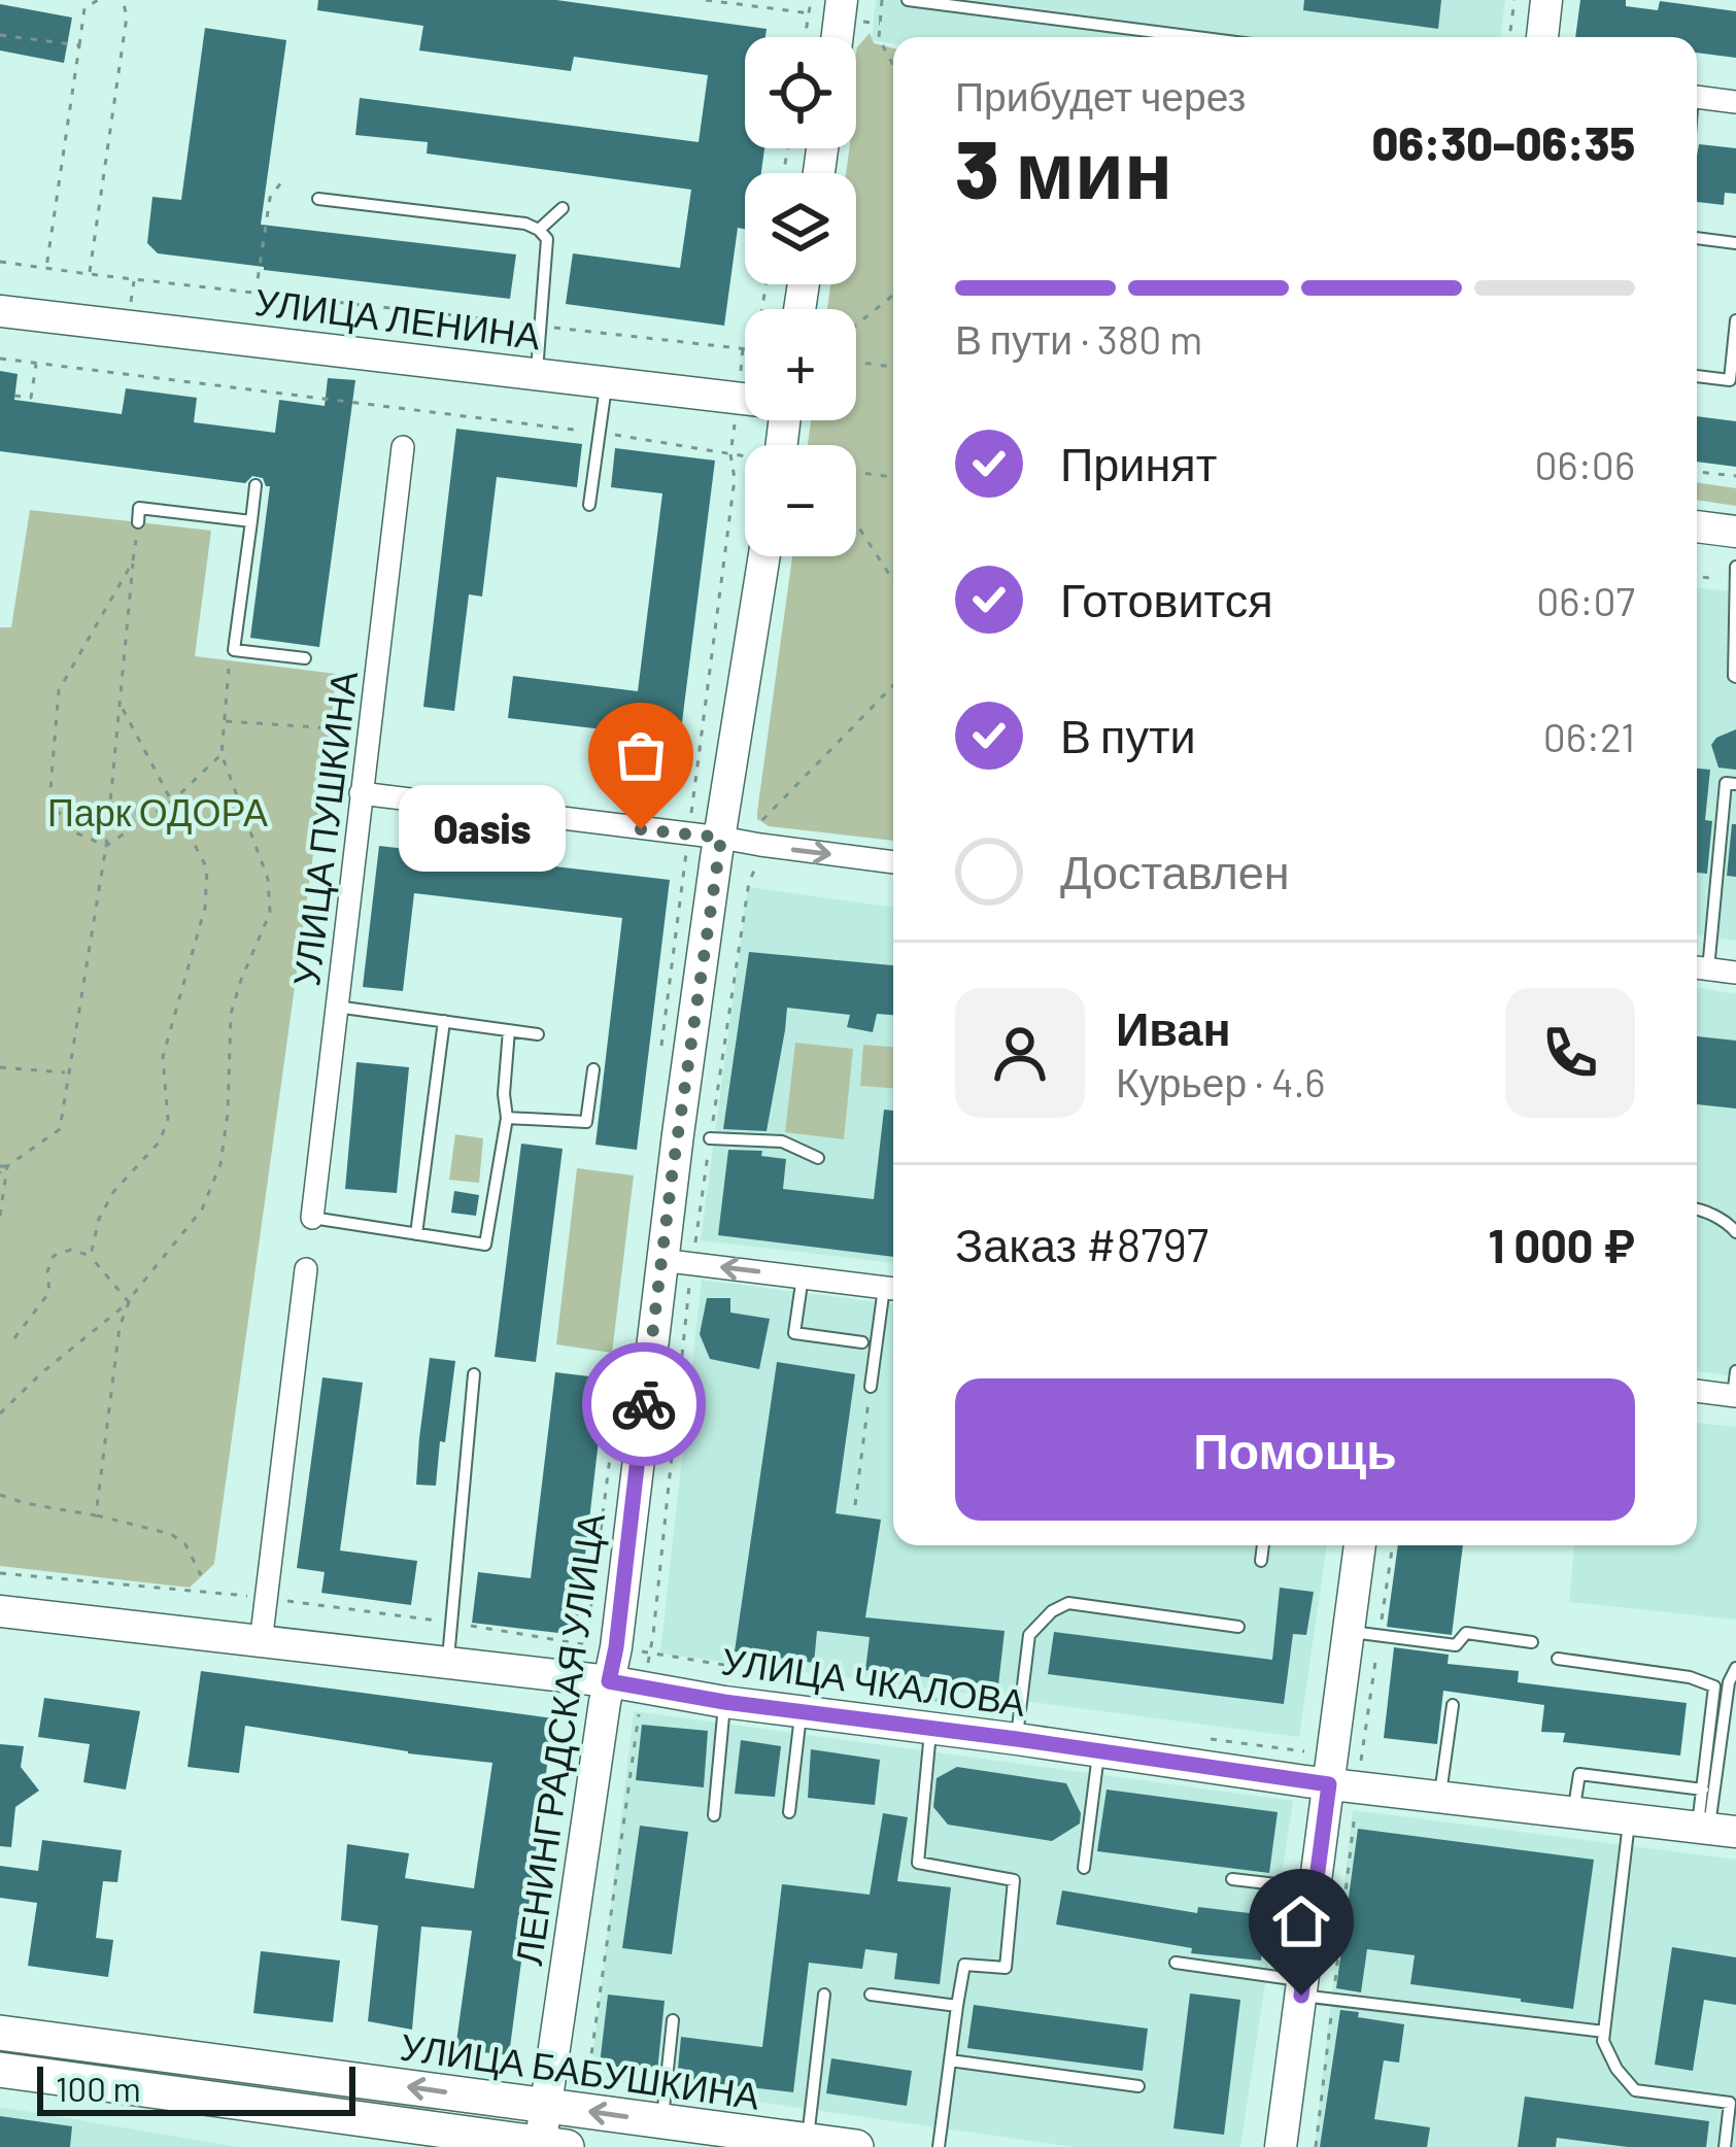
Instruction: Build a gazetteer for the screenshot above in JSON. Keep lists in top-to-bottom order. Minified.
{"streets":{"main road":["УЛИЦА ЛЕНИНА","УЛИЦА ЧКАЛОВА","ЛЕНИНГРАДСКАЯ УЛИЦА","УЛИЦА БАБУШКИНА"],"street":["УЛИЦА ПУШКИНА"]},"crossings":[["УЛИЦА ЧКАЛОВА","ЛЕНИНГРАДСКАЯ УЛИЦА"],["ЛЕНИНГРАДСКАЯ УЛИЦА","УЛИЦА БАБУШКИНА"]],"parks":["Парк ОДОРА"],"places":["Oasis"],"scale_bar":"100 m","page":{"map_buttons":["+","−"],"heading":["3 мин","Прибудет через","06:30–06:35"],"panel":["Иван","Курьер · 4.6","Заказ #8797","1 000 ₽"],"bar":"В пути · 380 m","list":[["Принят","06:06"],["Готовится","06:07"],["В пути","06:21"],"Доставлен"],"bubble":"Oasis","buttons":"Помощь","scale":"100 m"}}
